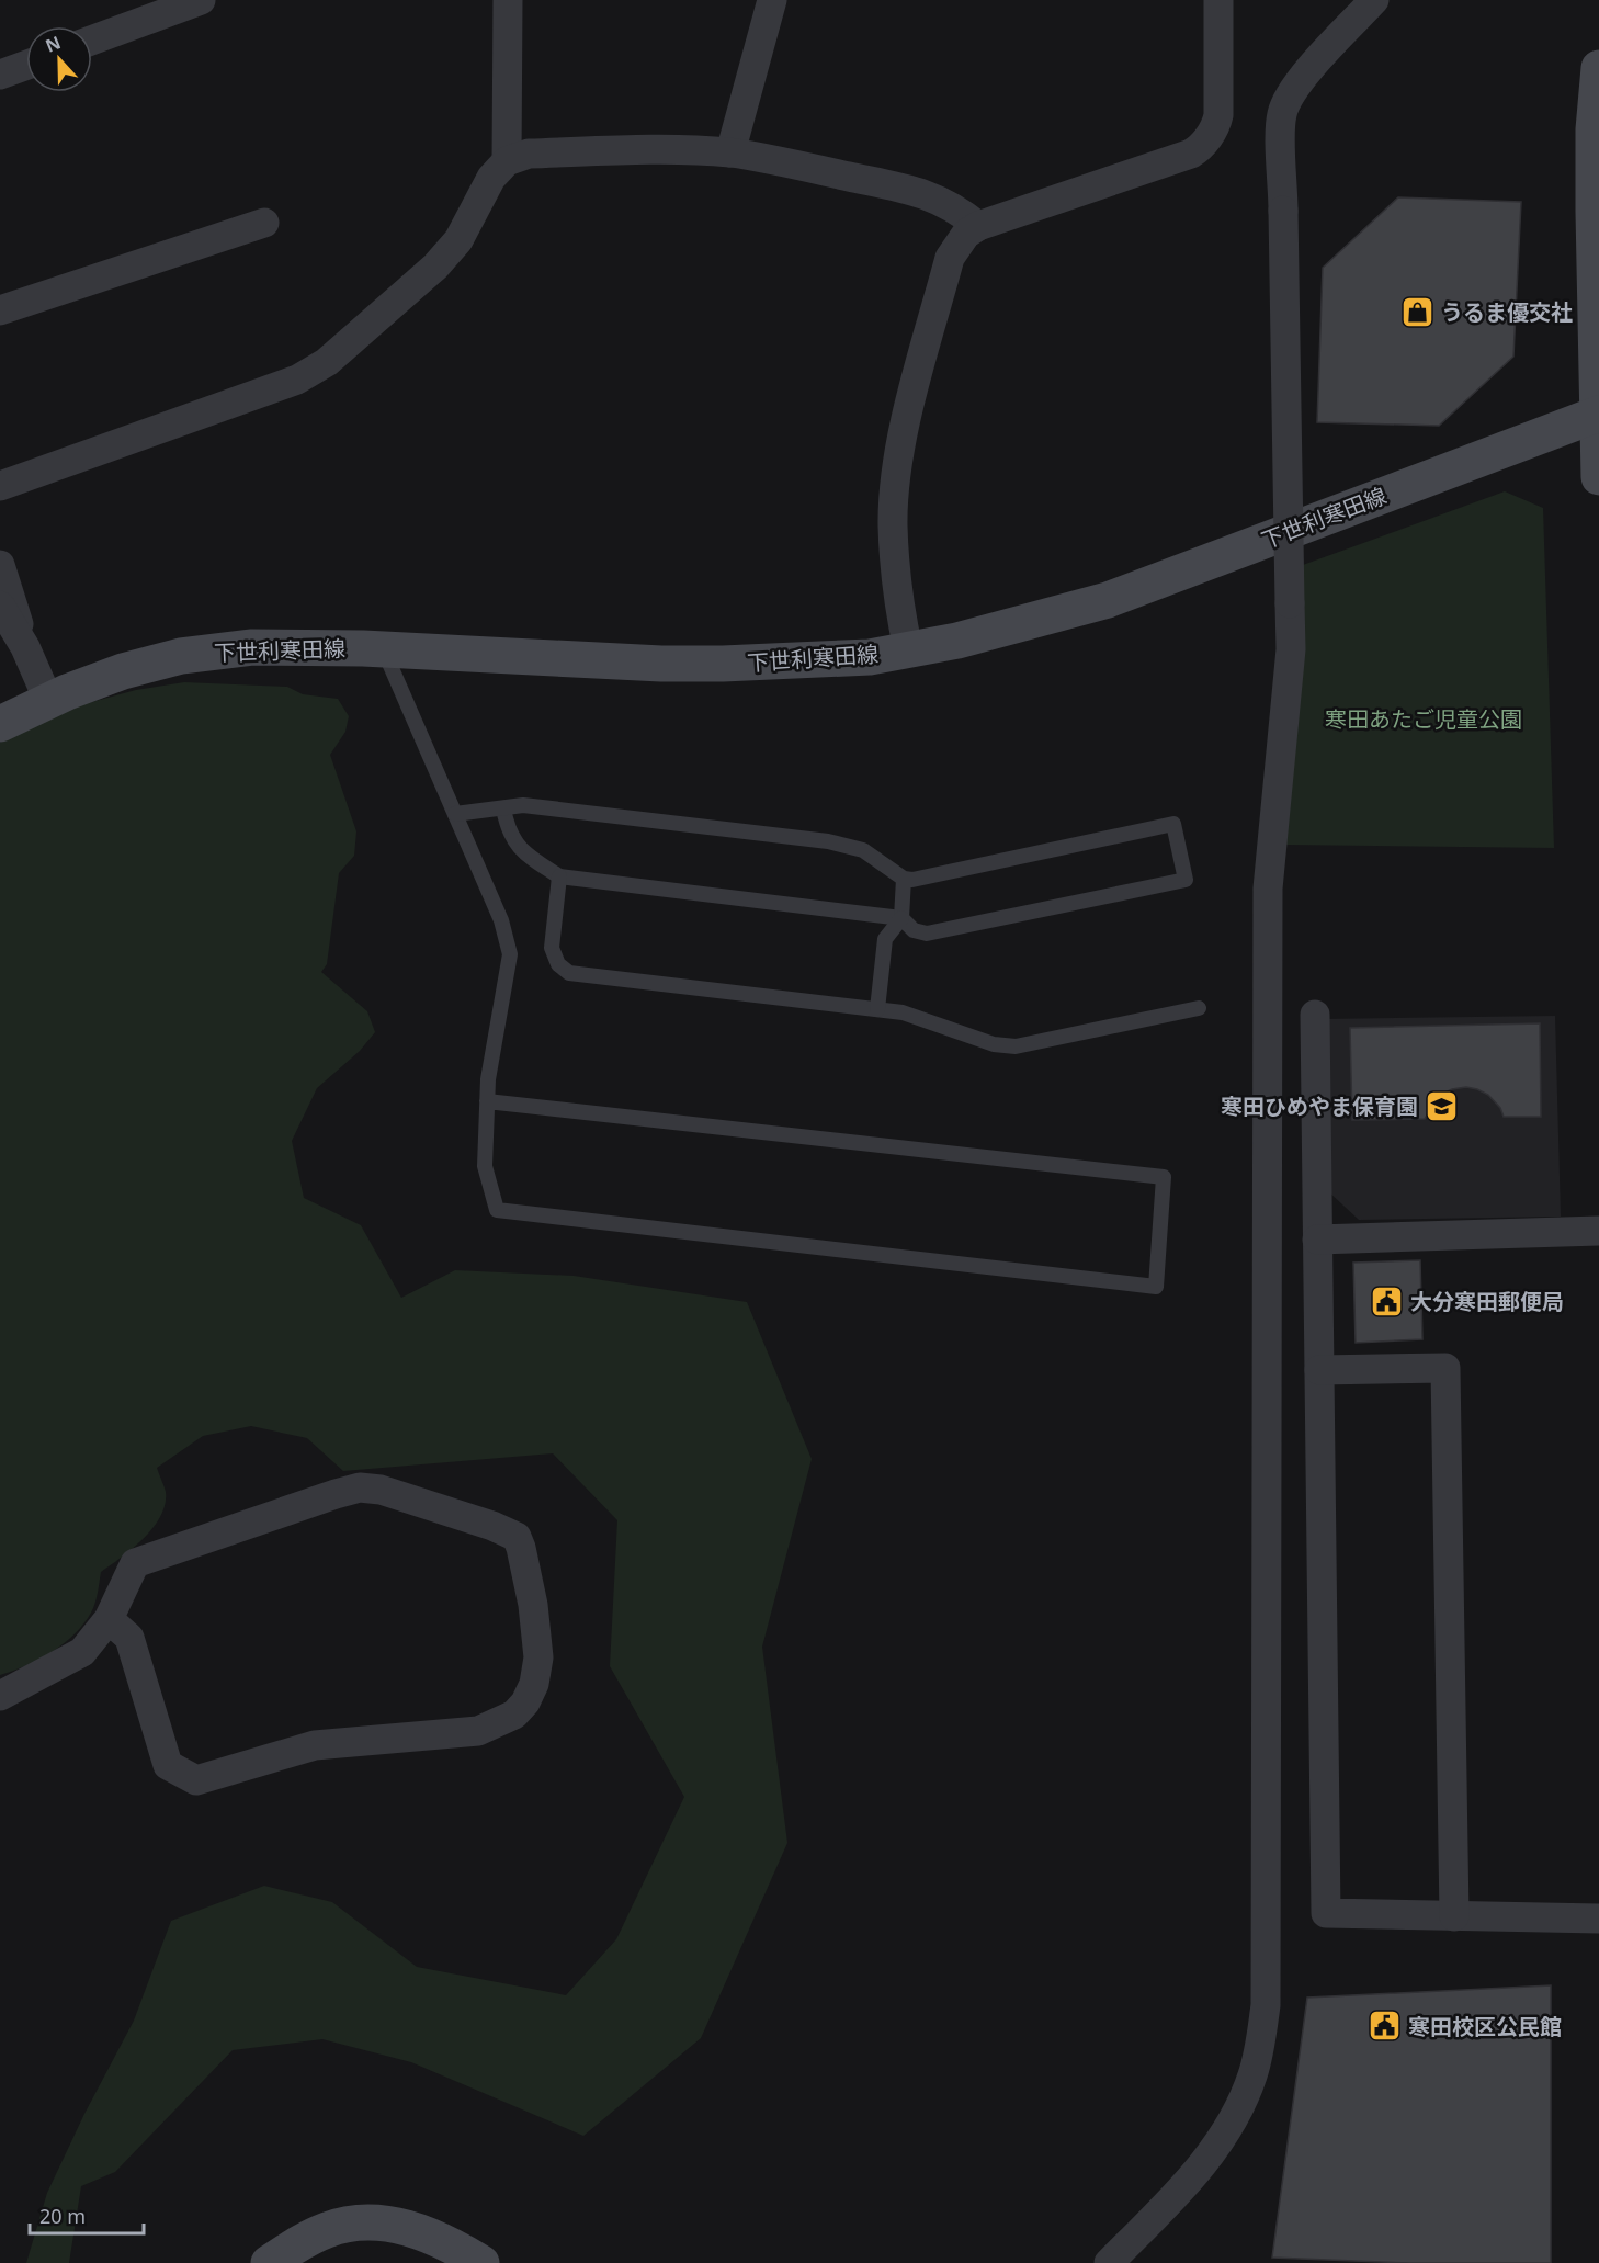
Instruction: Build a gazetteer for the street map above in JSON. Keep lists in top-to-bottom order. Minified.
{"streets":{"main road":["下世利寒田線"]},"parks":["寒田あたご児童公園"],"places":{"shop":["うるま優交社"],"school or university":["寒田ひめやま保育園"],"public building":["大分寒田郵便局","寒田校区公民館"]},"scale_bar":"20 m","north":"top"}
